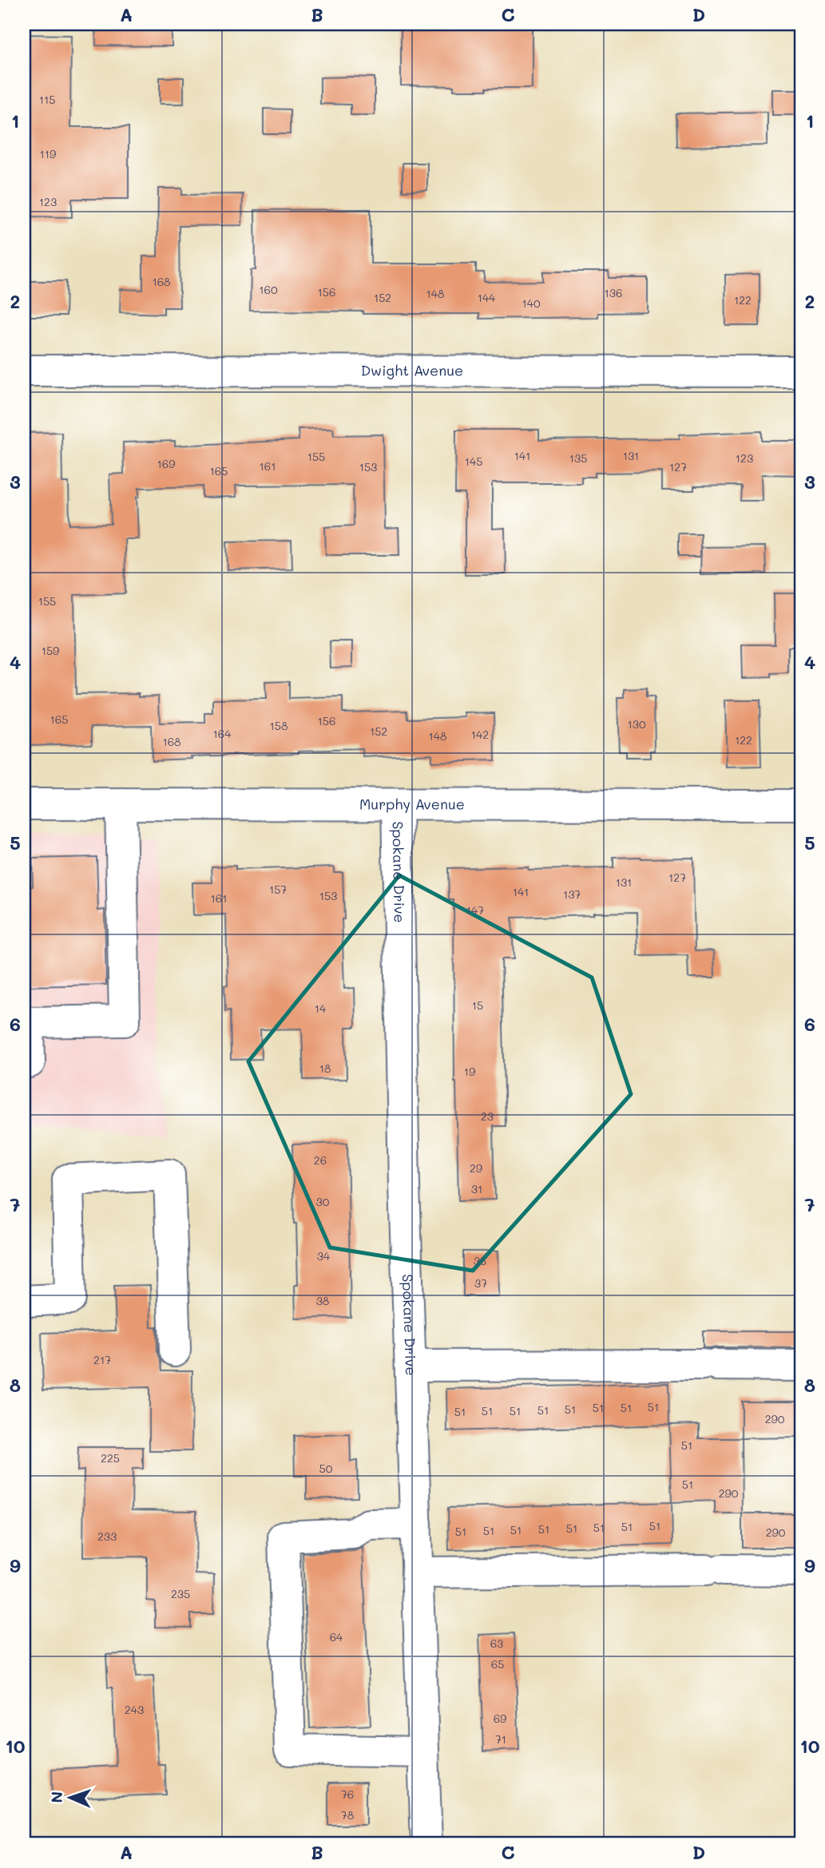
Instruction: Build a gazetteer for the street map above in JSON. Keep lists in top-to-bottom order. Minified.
{"streets":{"street":["Dwight Avenue","Murphy Avenue","Spokane Drive"]},"crossings":[["Murphy Avenue","Spokane Drive"]],"house_numbers":["115","119","123","168","160","156","136","148","152","144","122","140","141","131","155","135","123","145","169","161","153","127","165","155","159","165","156","130","158","152","164","142","148","122","168","127","131","157","141","137","153","161","147","15","14","18","19","23","26","29","31","30","34","35","37","38","217","51","51","51","51","51","51","51","51","290","51","225","50","51","290","51","51","51","51","51","51","51","51","290","233","235","64","63","65","243","69","71","76","78"],"north":"left","grid":{"columns":["A","B","C","D"],"rows":["1","2","3","4","5","6","7","8","9","10"]}}
